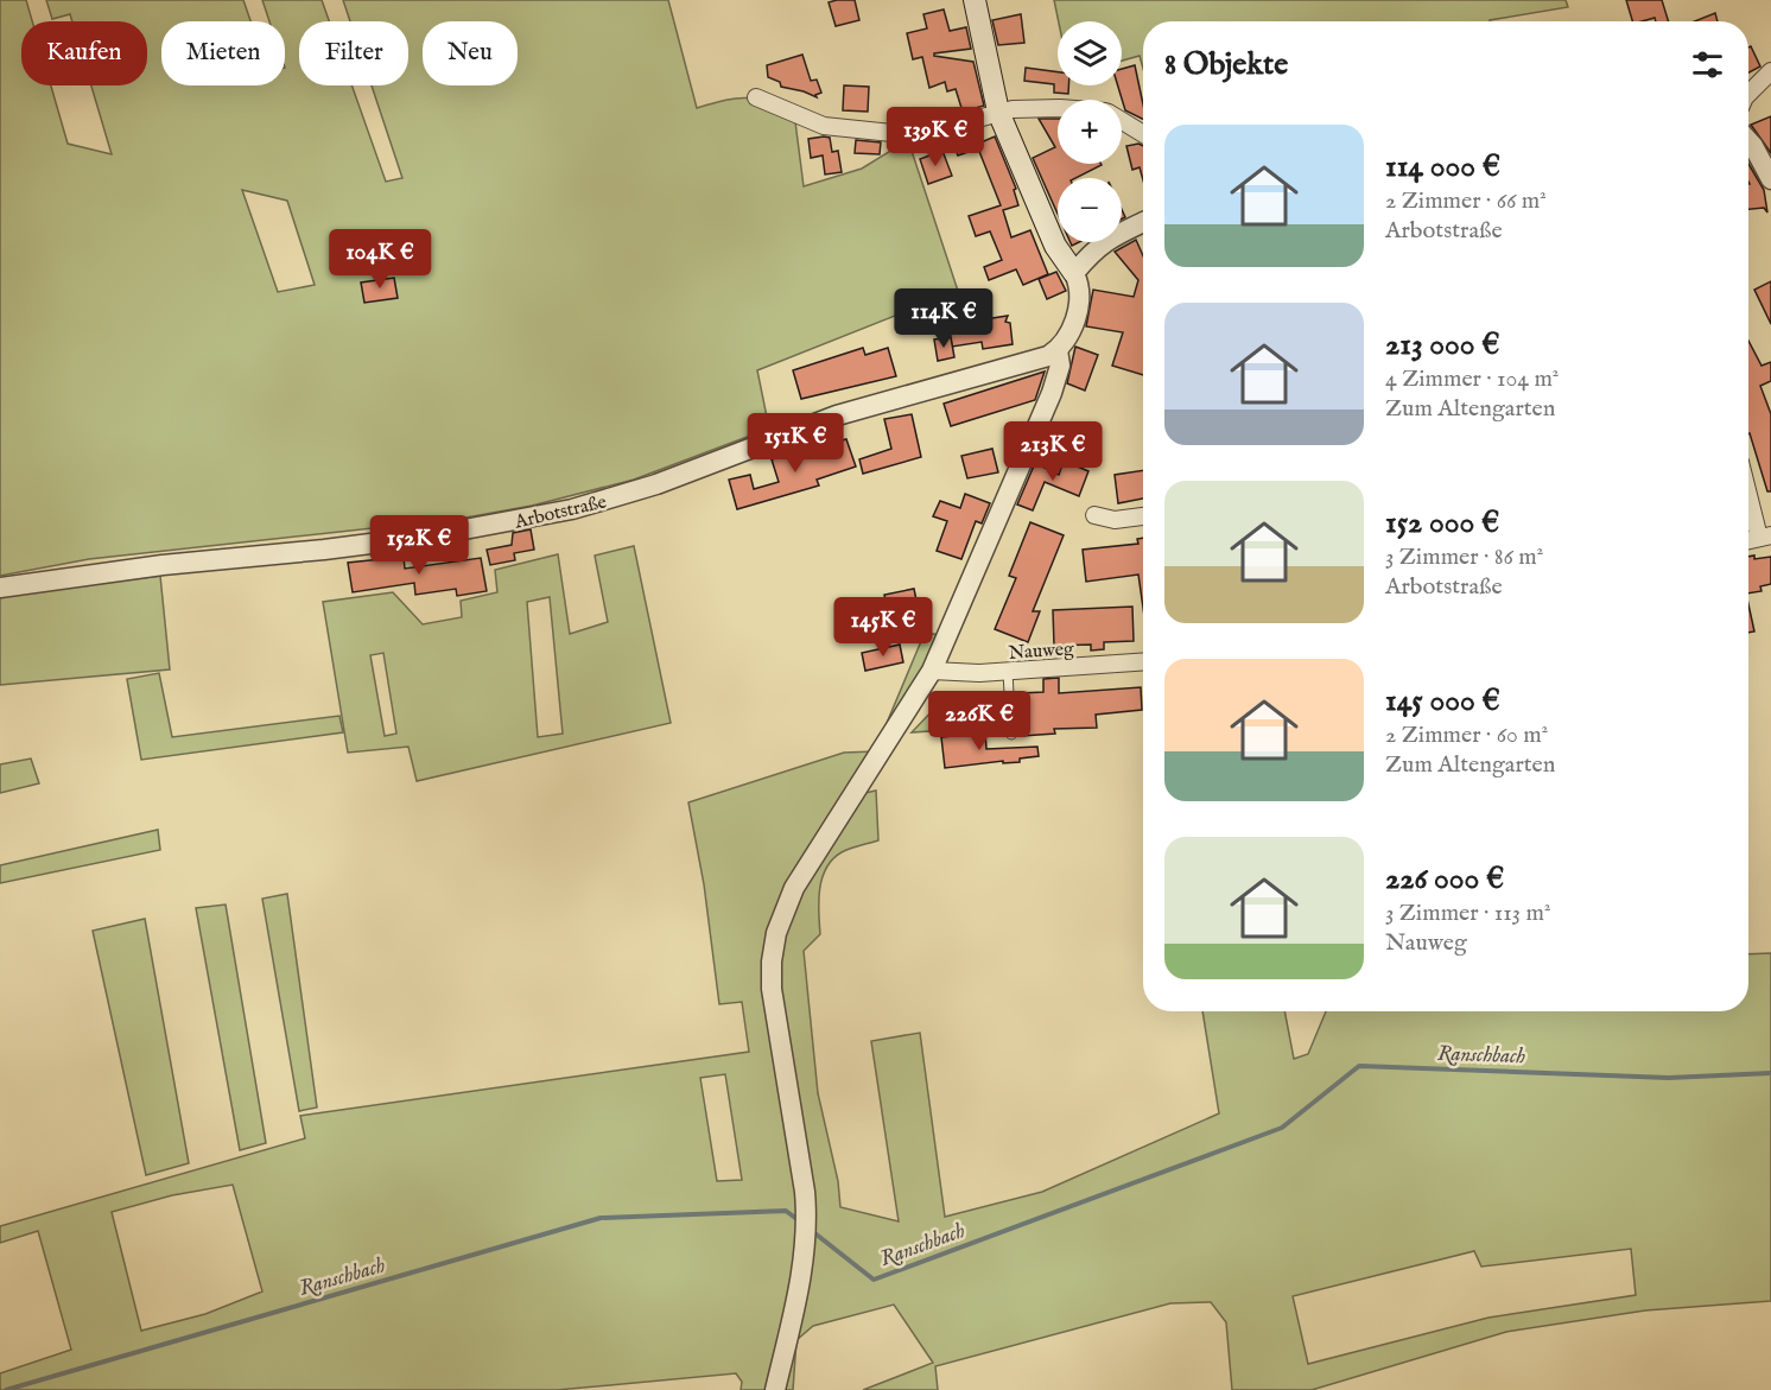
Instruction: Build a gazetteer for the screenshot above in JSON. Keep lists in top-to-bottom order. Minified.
{"streets":{"street":["Arbotstraße","Nauweg"]},"water":["Ranschbach"],"page":{"map_buttons":["+","−"],"chip":["Kaufen","Mieten","Filter","Neu"],"heading":"8 Objekte","price":["139K €","104K €","114K €","151K €","213K €","152K €","145K €","226K €"],"list":[{"name":"114 000 €","note":"2 Zimmer · 66 m² · Arbotstraße"},{"name":"213 000 €","note":"4 Zimmer · 104 m² · Zum Altengarten"},{"name":"152 000 €","note":"3 Zimmer · 86 m² · Arbotstraße"},{"name":"145 000 €","note":"2 Zimmer · 60 m² · Zum Altengarten"},{"name":"226 000 €","note":"3 Zimmer · 113 m² · Nauweg"}]}}
